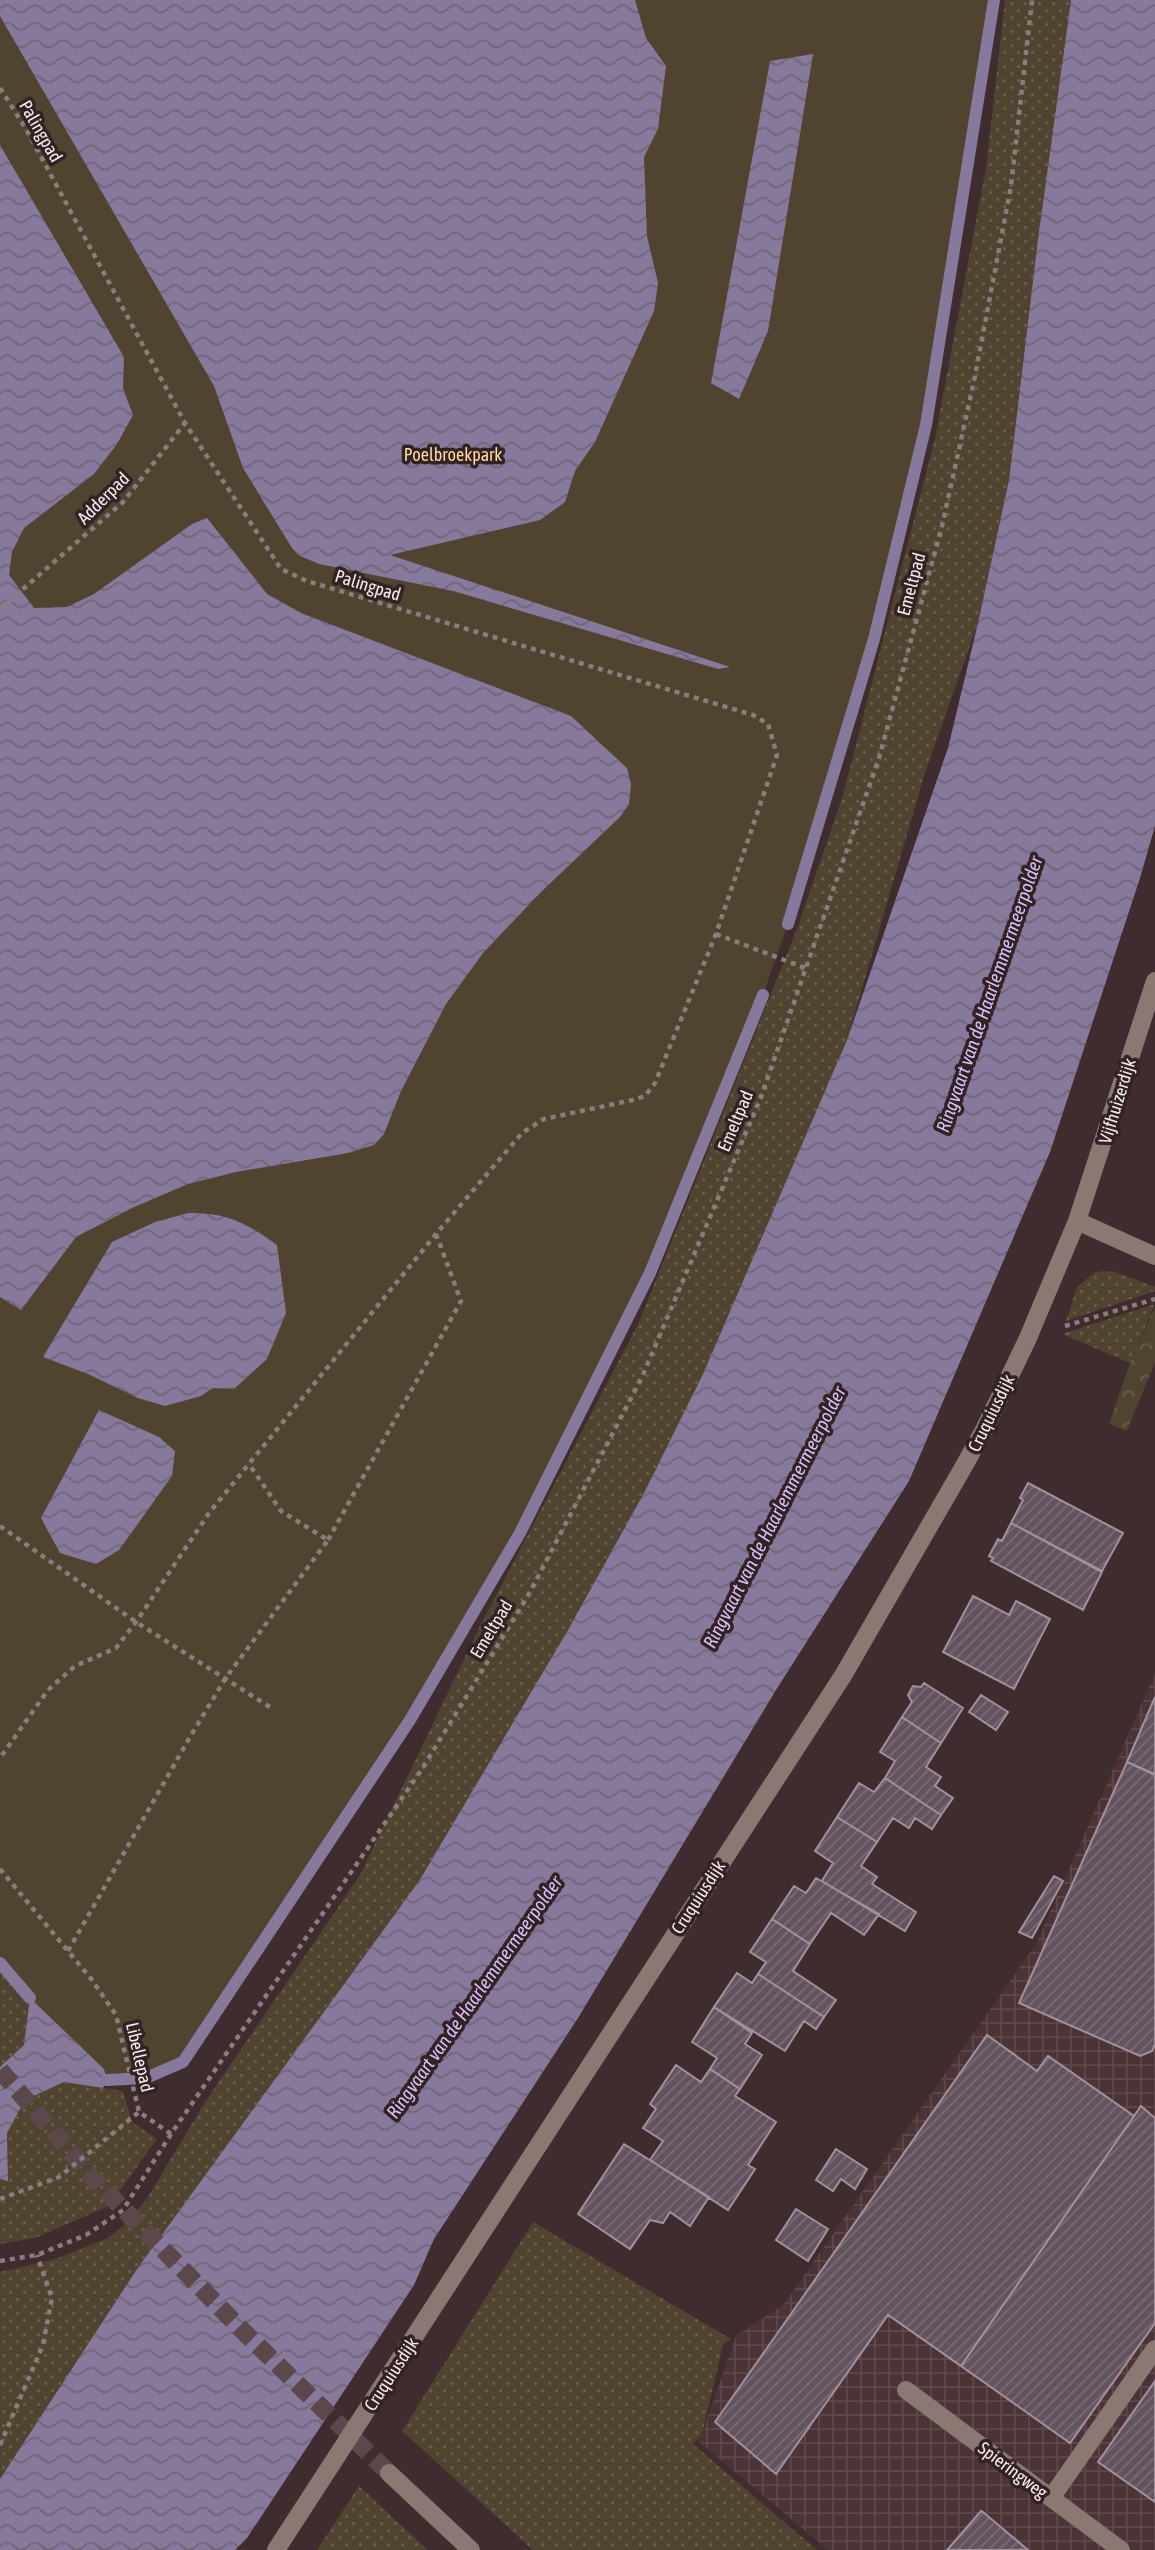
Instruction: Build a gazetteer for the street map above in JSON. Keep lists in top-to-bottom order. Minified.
{"streets":{"street":["Vijfhuizerdijk","Cruquiusdijk","Spieringweg"],"path":["Palingpad","Adderpad","Emeltpad","Libellepad"]},"crossings":[["Palingpad","Adderpad"],["Emeltpad","Libellepad"],["Vijfhuizerdijk","Cruquiusdijk"]],"water":["Ringvaart van de Haarlemmermeerpolder"],"parks":["Poelbroekpark"]}
